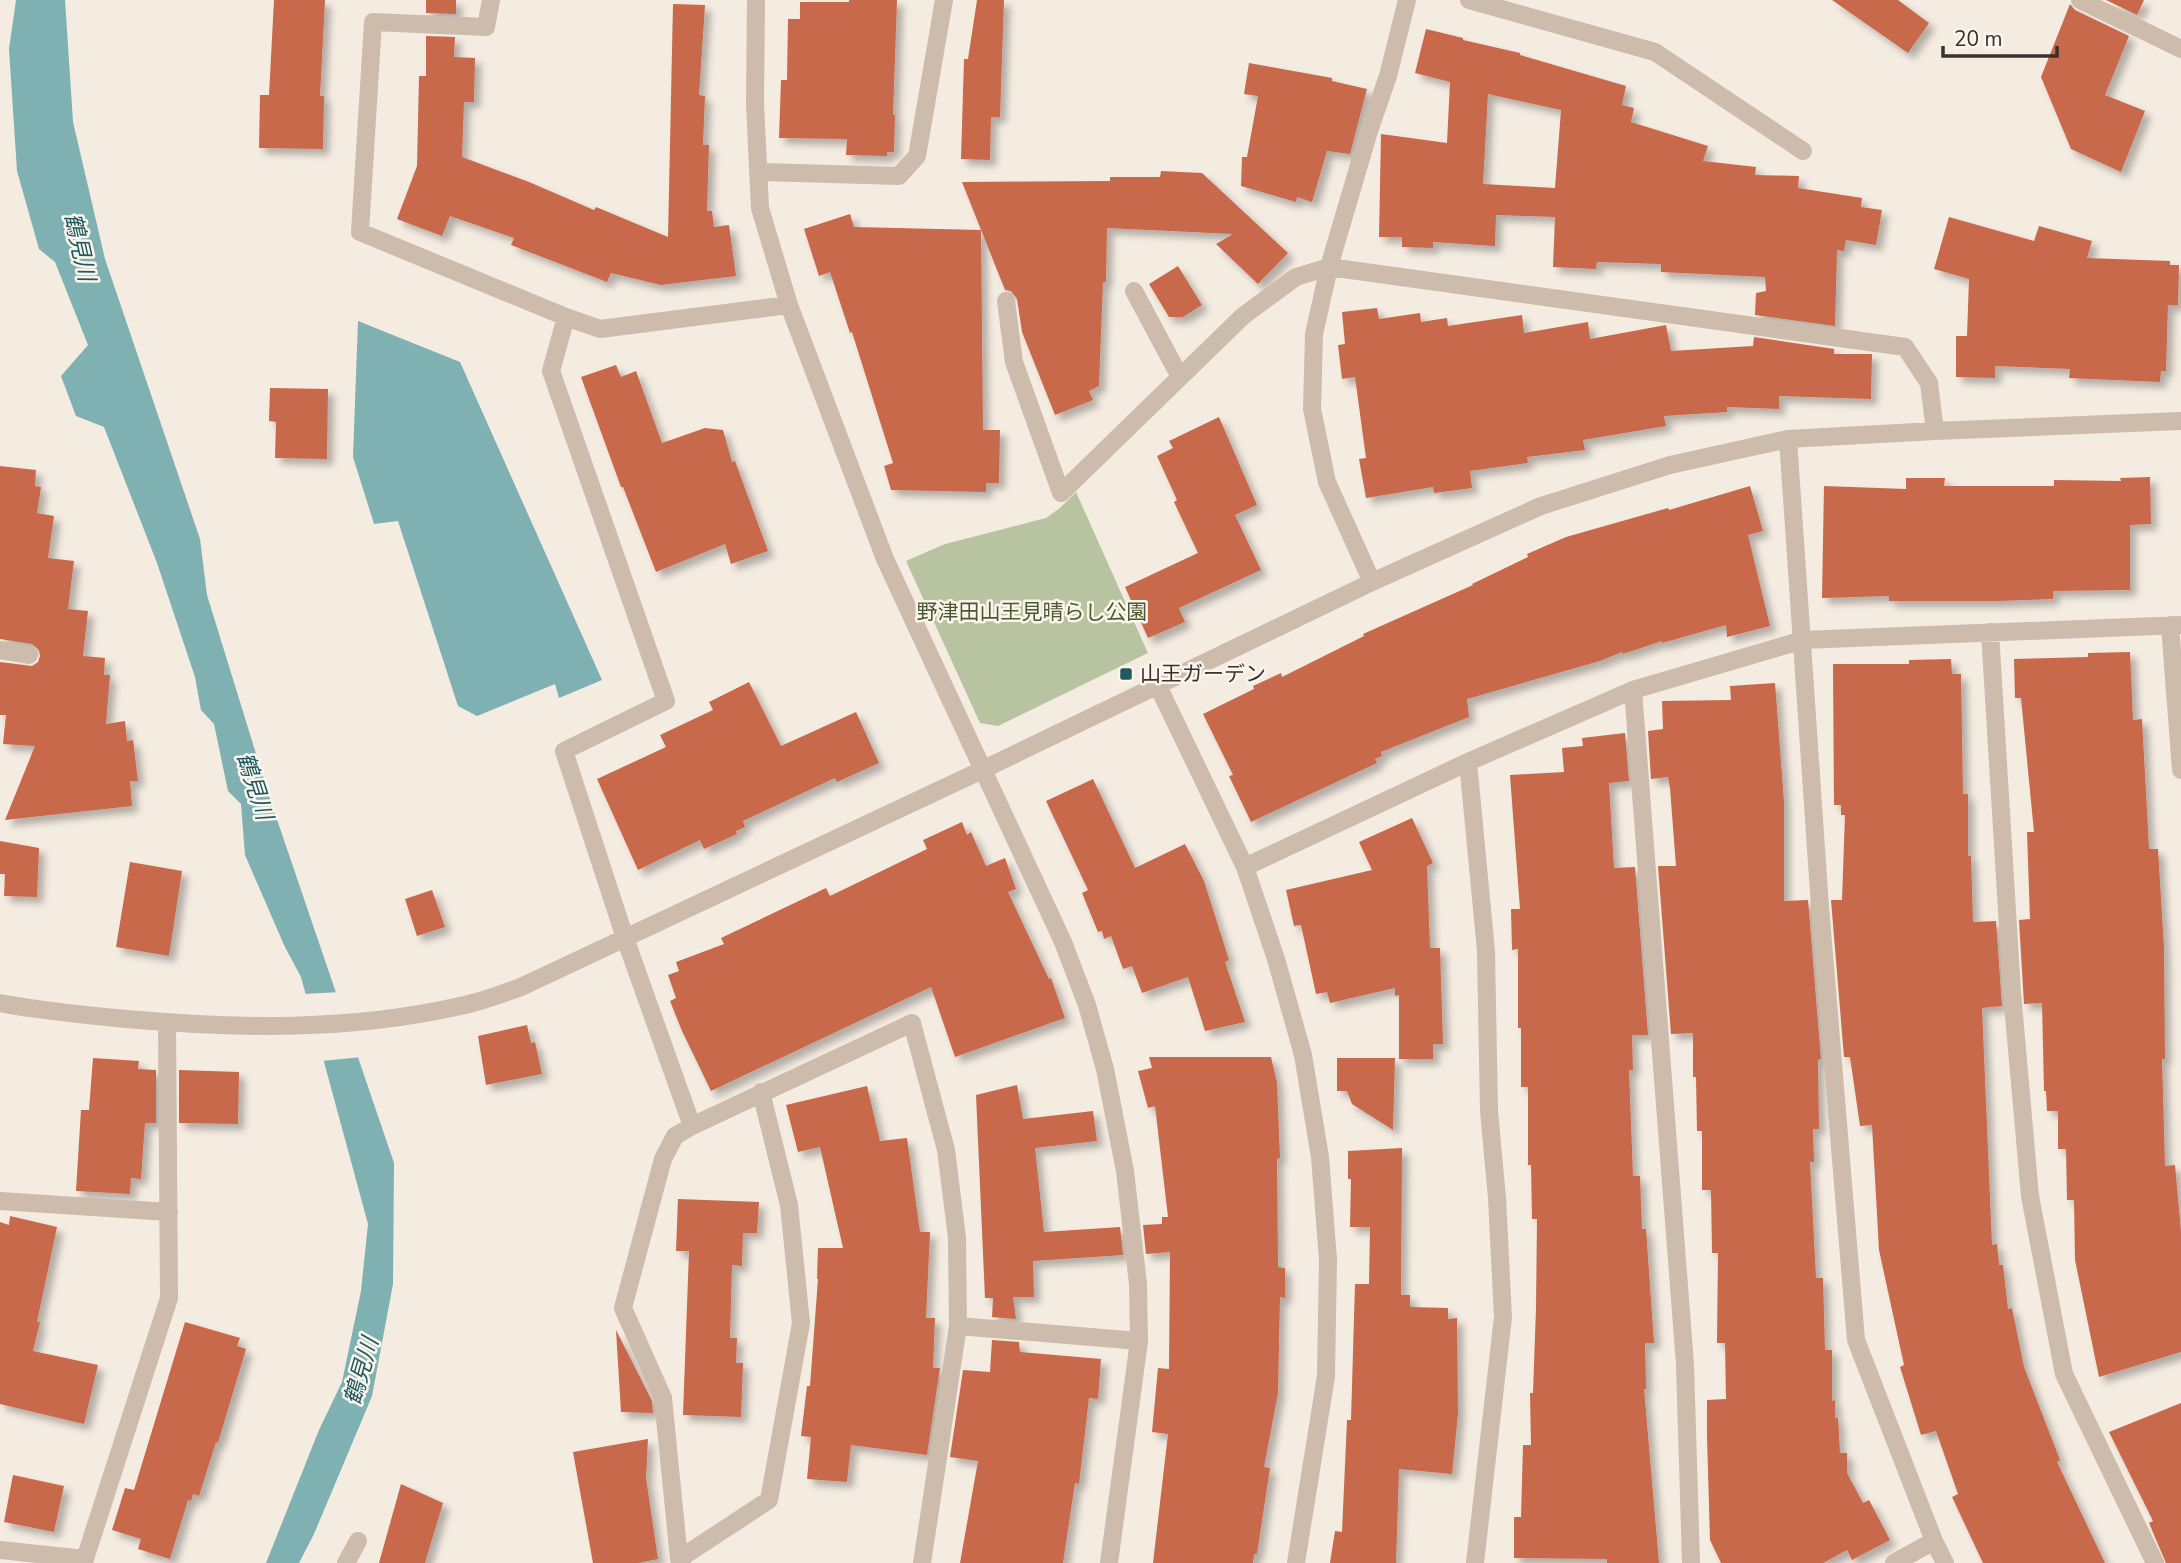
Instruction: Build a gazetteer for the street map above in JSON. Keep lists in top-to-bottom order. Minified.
{"water":["鶴見川"],"parks":["野津田山王見晴らし公園"],"places":{"transit":["山王ガーデン"]},"scale_bar":"20 m"}
